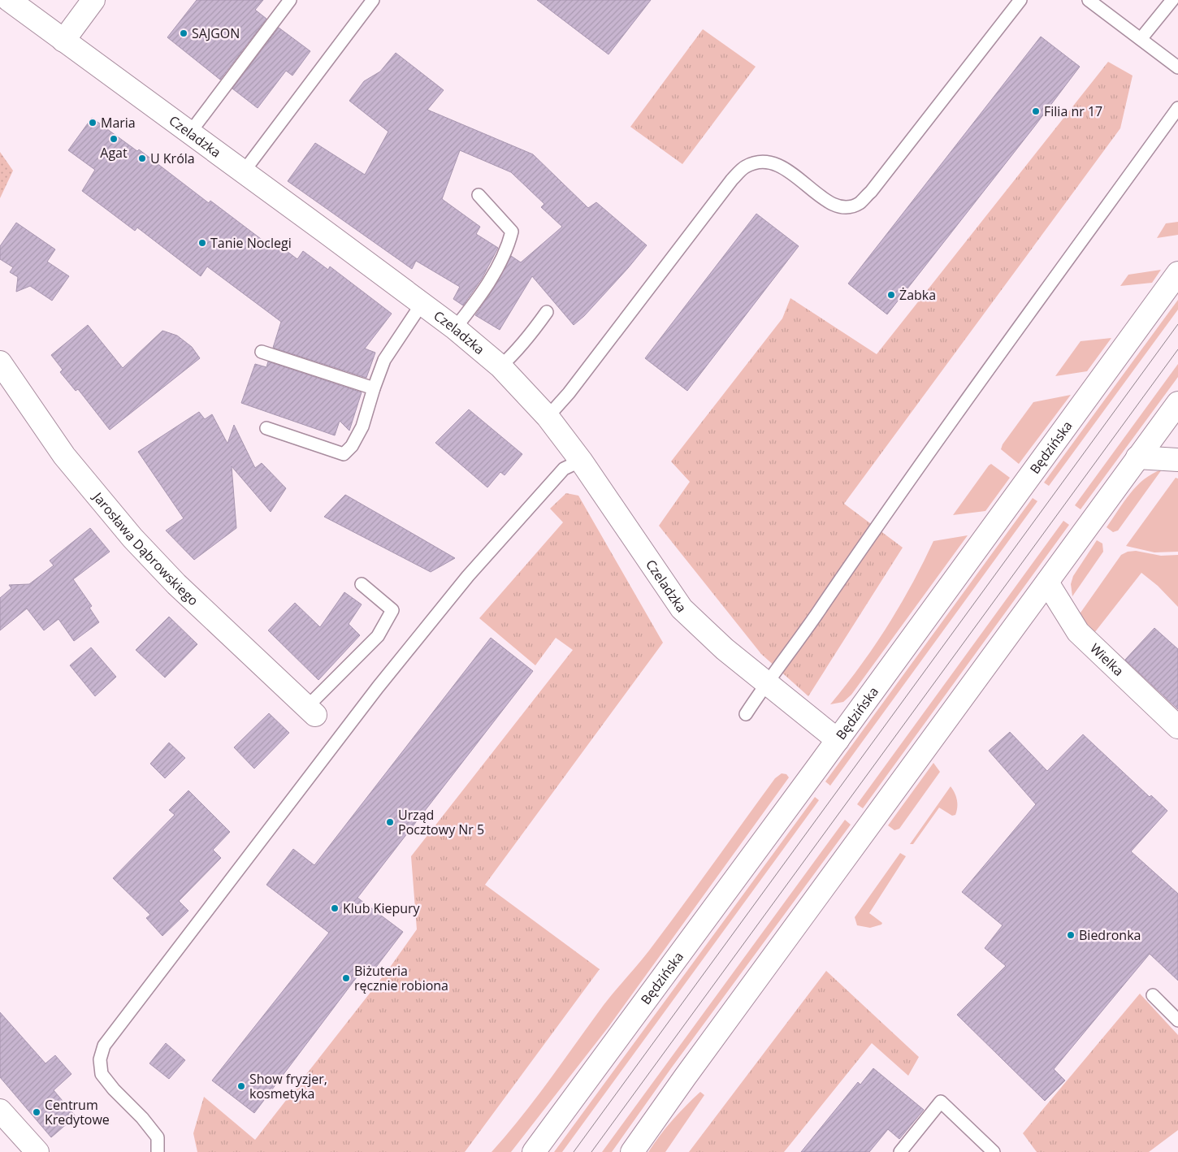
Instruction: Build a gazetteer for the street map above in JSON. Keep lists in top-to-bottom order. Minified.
{"streets":{"street":["Czeladzka","Będzińska","Jarosława Dąbrowskiego","Wielka"]},"crossings":[["Czeladzka","Będzińska"]],"places":["SAJGON","Filia nr 17","Maria","Agat","U Króla","Tanie Noclegi","Żabka","Urząd Pocztowy Nr 5","Klub Kiepury","Biedronka","Biżuteria ręcznie robiona","Show fryzjer, kosmetyka","Centrum Kredytowe"]}
